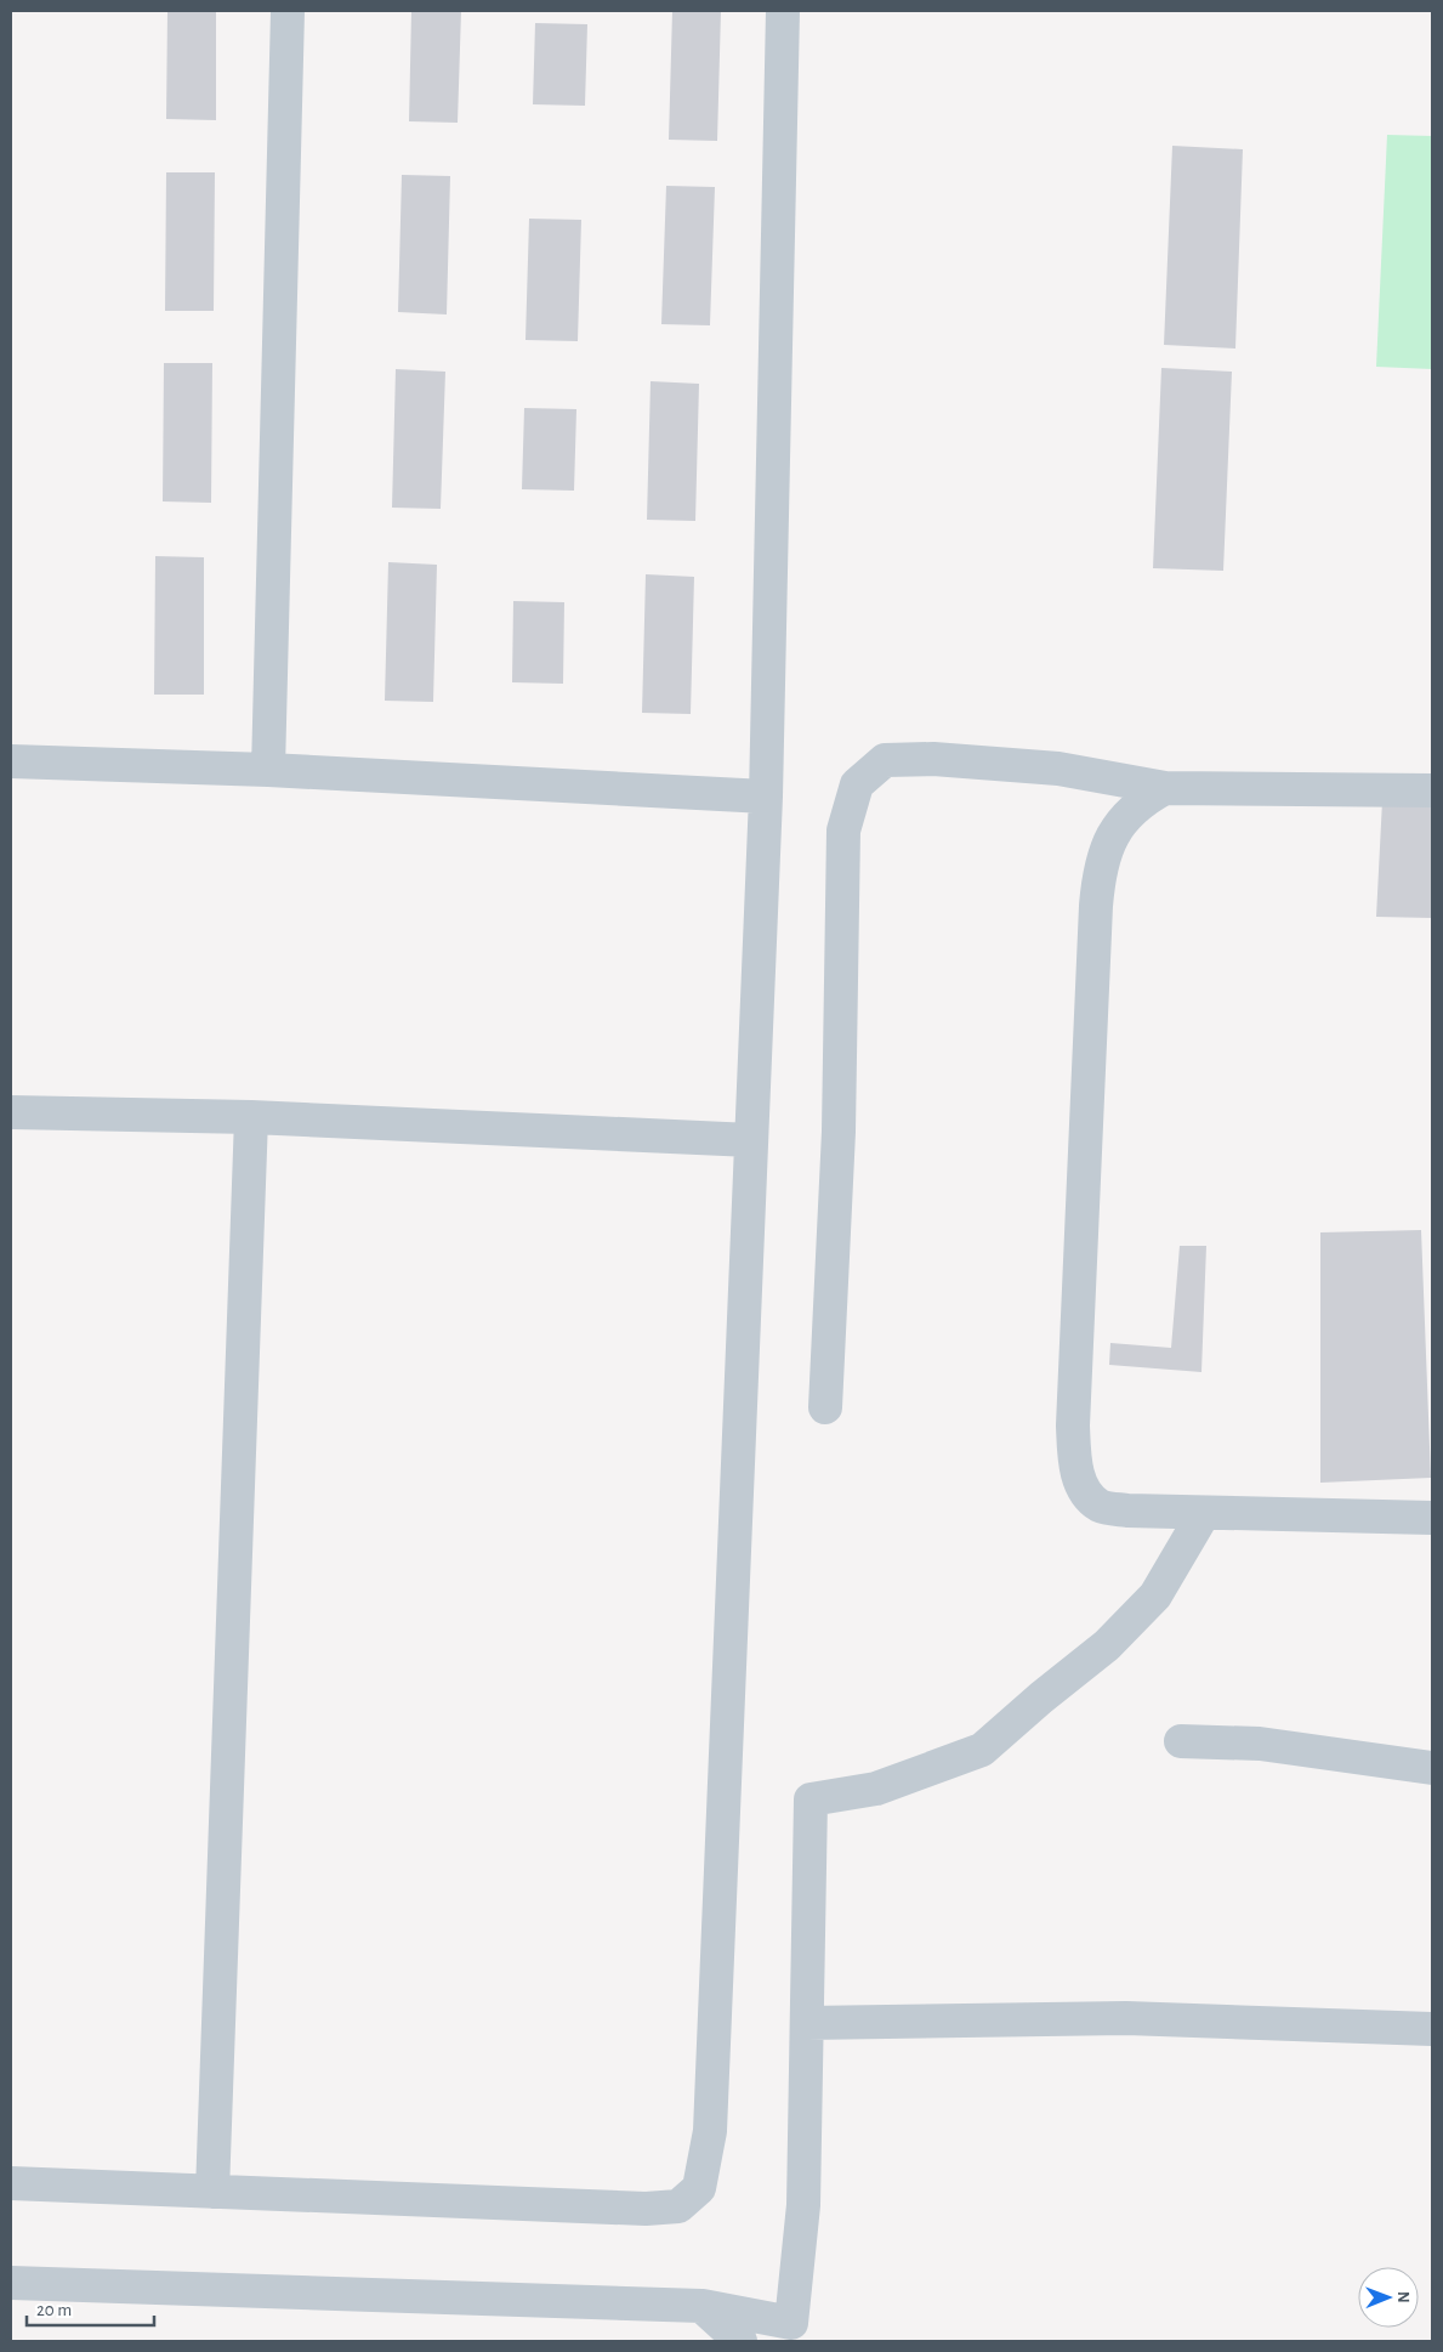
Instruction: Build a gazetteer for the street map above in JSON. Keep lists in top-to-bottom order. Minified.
{"scale_bar":"20 m","north":"right"}
